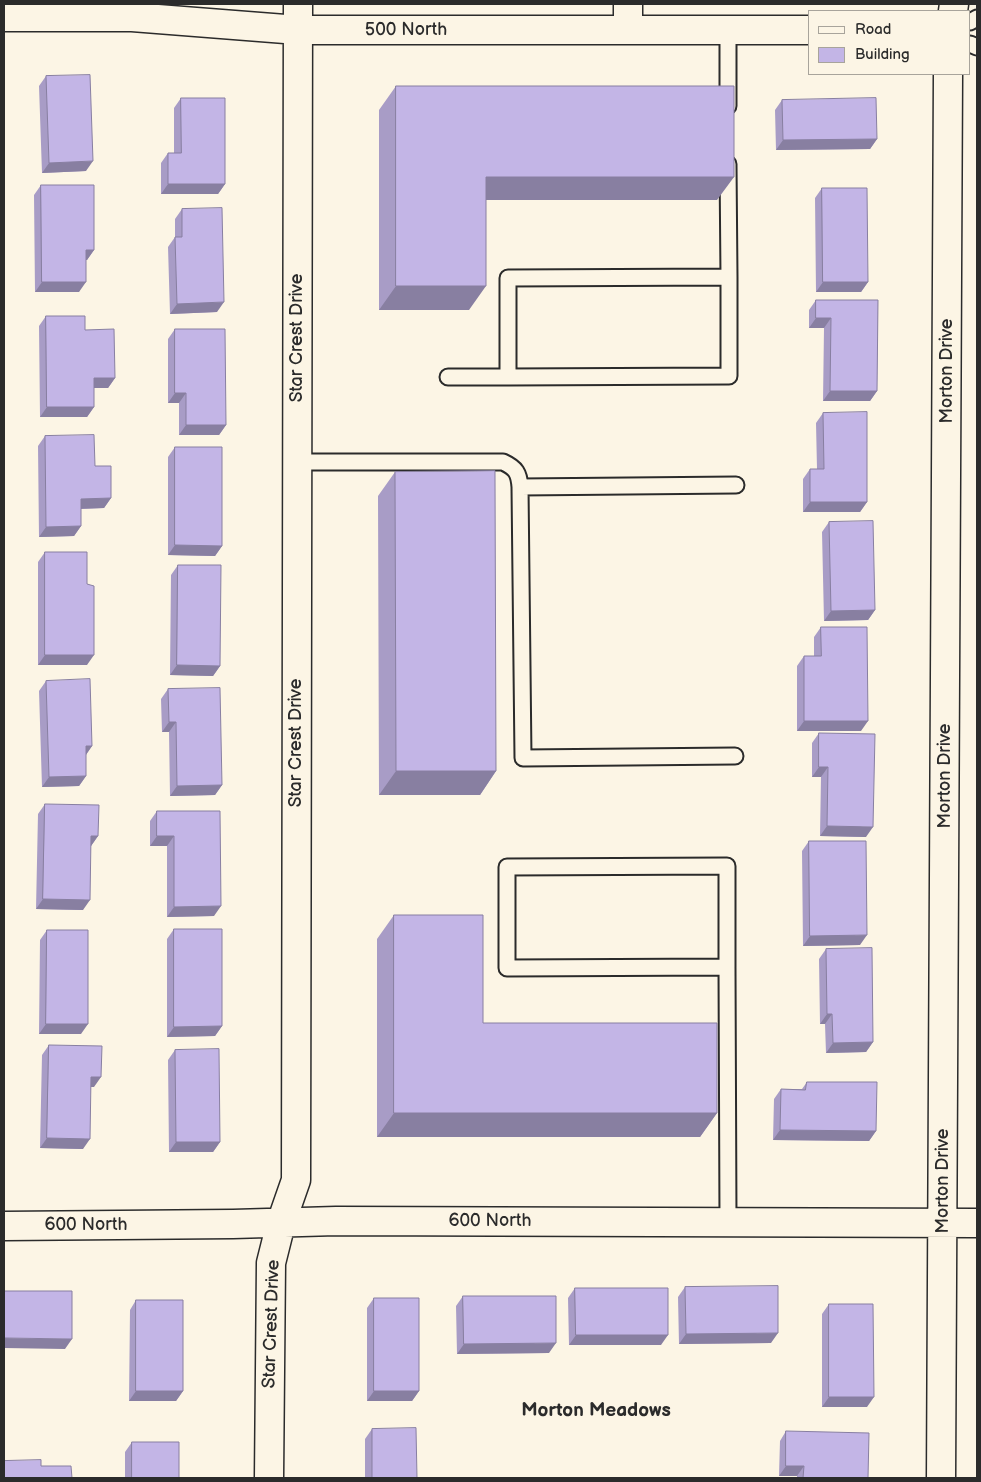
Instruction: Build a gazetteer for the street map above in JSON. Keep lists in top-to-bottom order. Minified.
{"streets":{"street":["500 North","Star Crest Drive","Morton Drive","600 North"]},"crossings":[["500 North","Star Crest Drive"],["Star Crest Drive","600 North"],["Morton Drive","600 North"]],"districts":["Morton Meadows"],"legend":["Road","Building"]}
